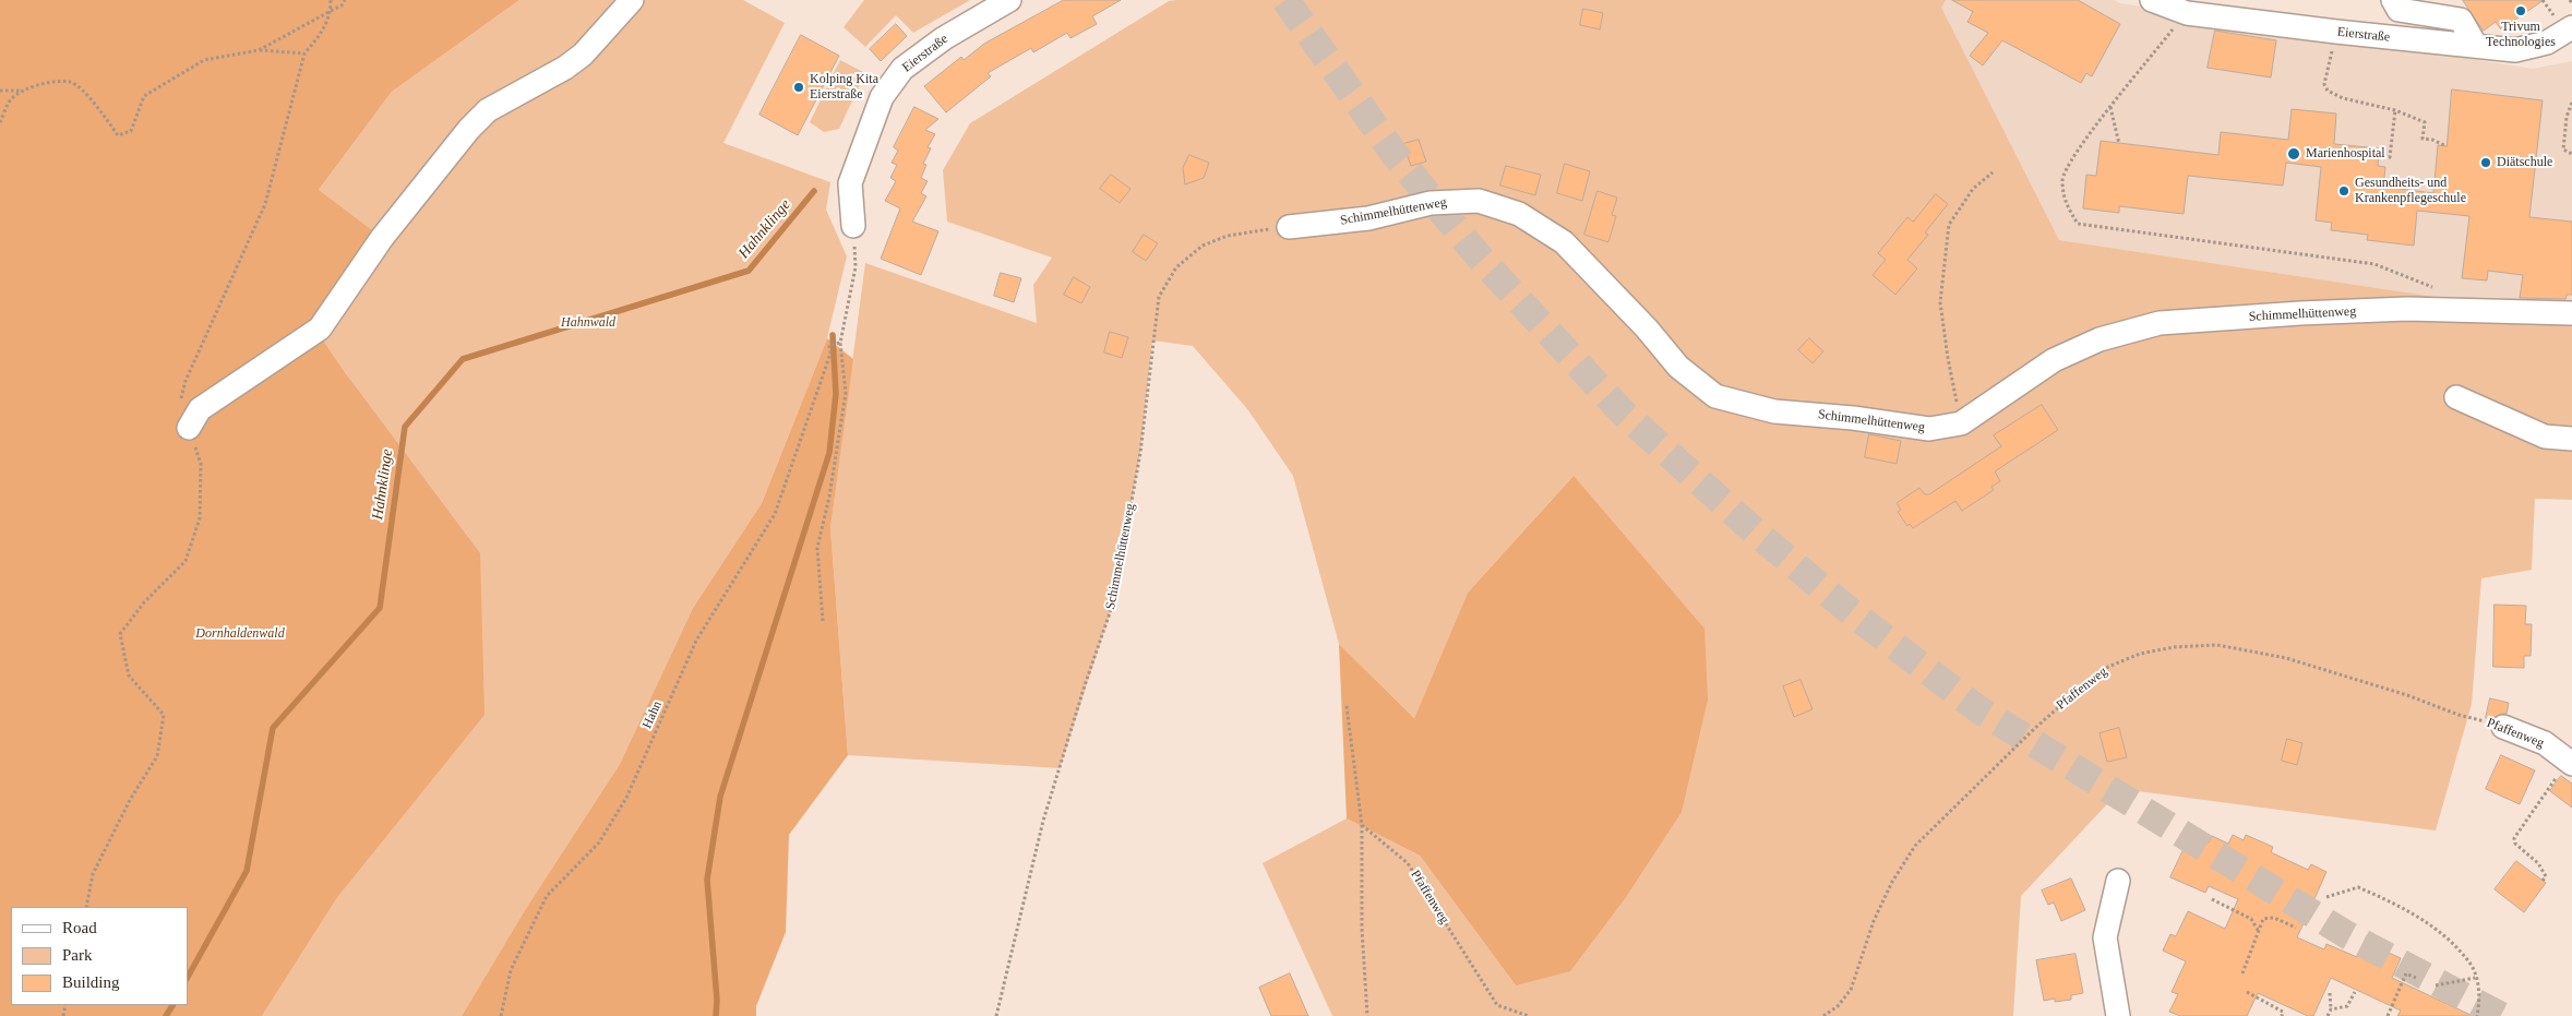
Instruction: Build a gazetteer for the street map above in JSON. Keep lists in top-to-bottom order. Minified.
{"streets":{"street":["Eierstraße","Schimmelhüttenweg","Pfaffenweg"],"path":["Hahn"]},"water":["Hahnklinge"],"parks":["Hahnwald","Dornhaldenwald"],"places":["Trivum Technologies","Kolping Kita Eierstraße","Marienhospital","Diätschule","Gesundheits- und Krankenpflegeschule"],"legend":["Road","Park","Building"]}
